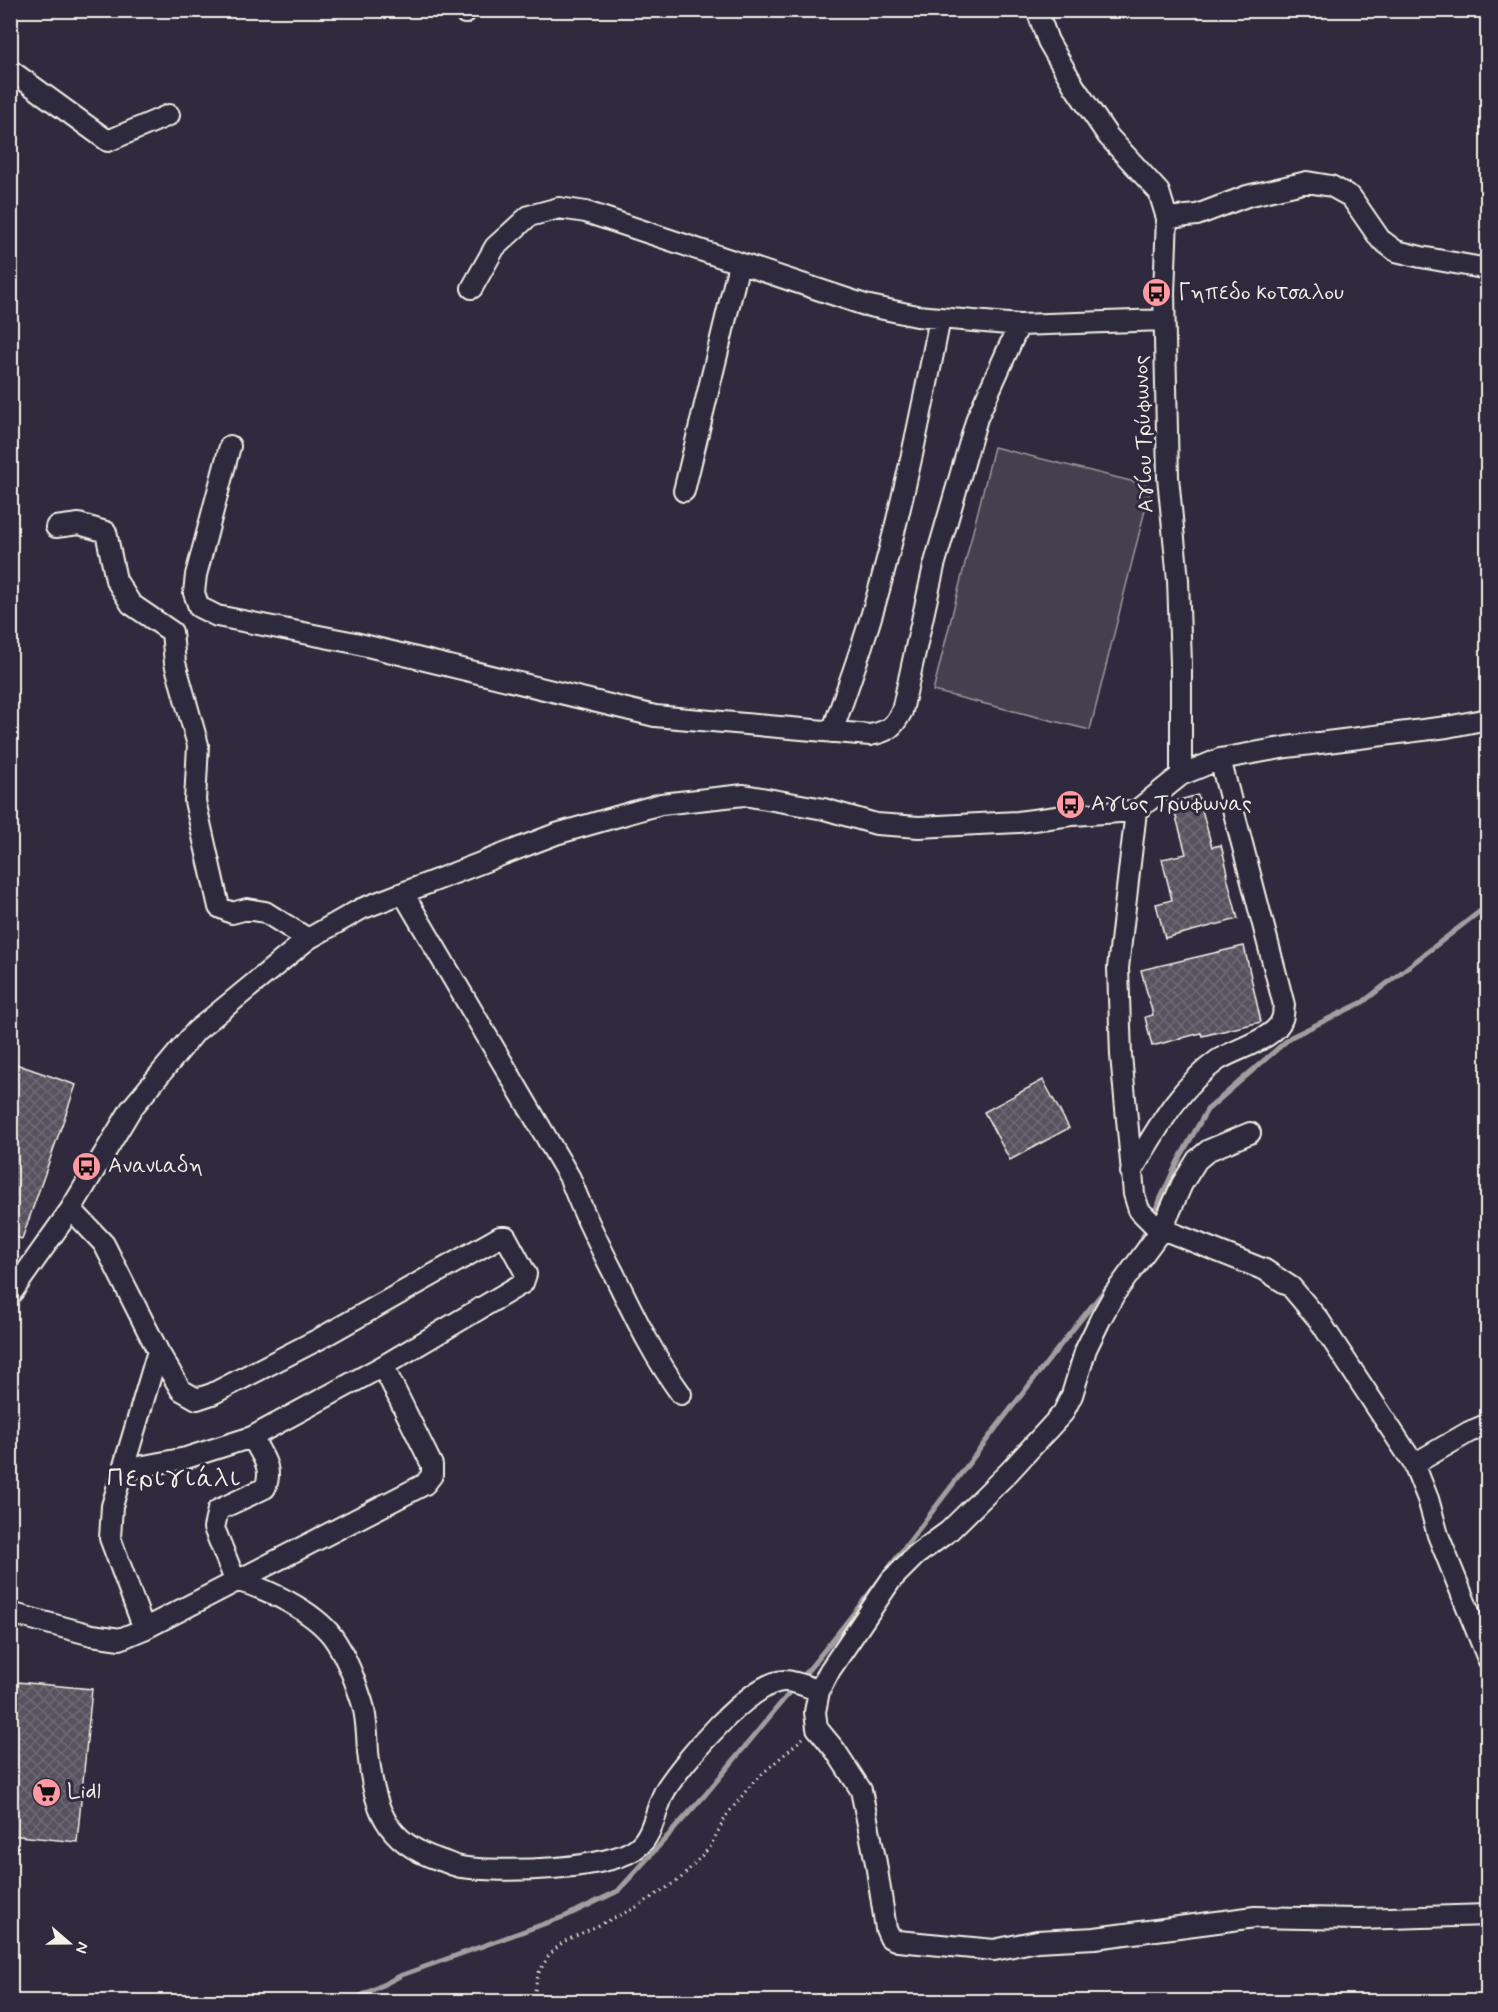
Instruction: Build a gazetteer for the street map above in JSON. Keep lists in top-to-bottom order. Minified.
{"streets":{"street":["Αγίου Τρύφωνος"]},"districts":["Περιγιάλι"],"places":{"bus stop":["Γηπεδο κοτσαλου","Αγιος Τρυφωνας","Ανανιαδη"],"supermarket":["Lidl"]},"north":"right"}
